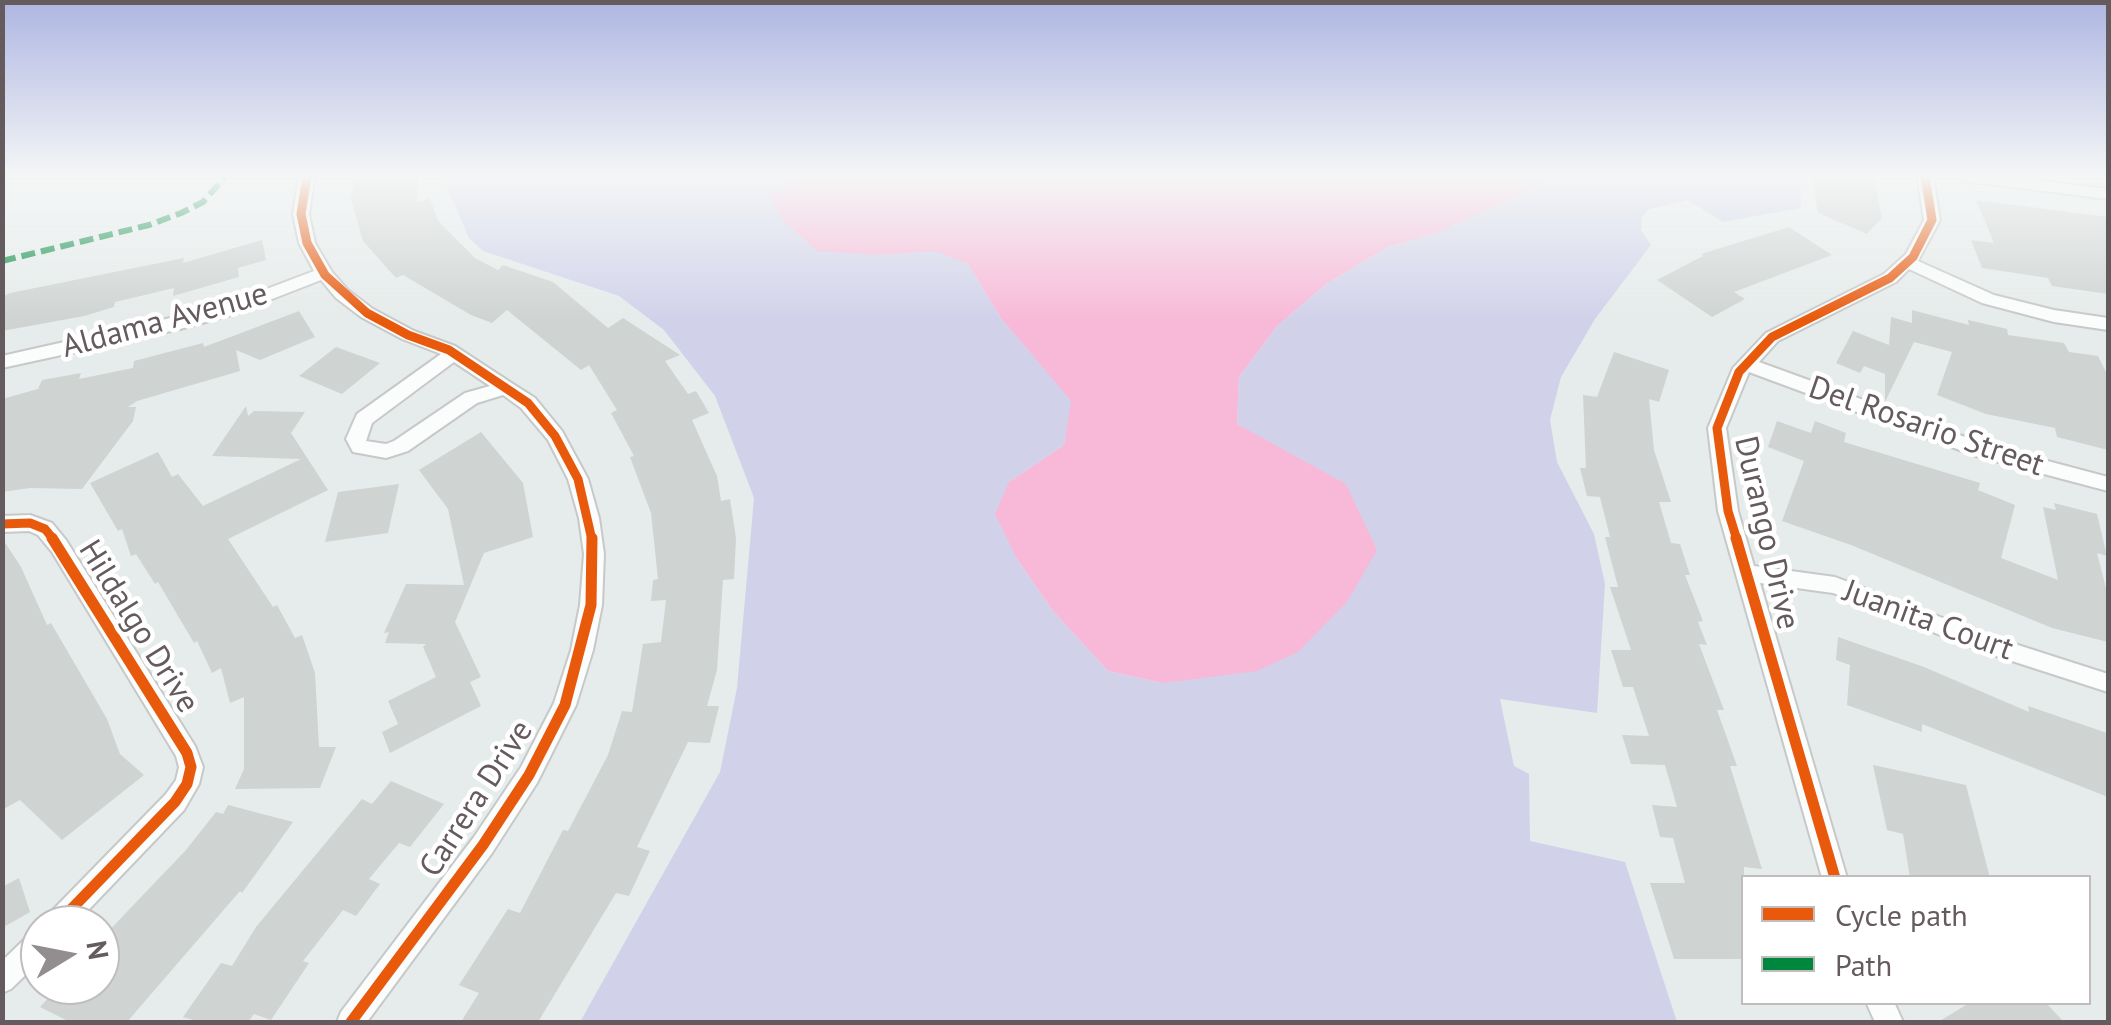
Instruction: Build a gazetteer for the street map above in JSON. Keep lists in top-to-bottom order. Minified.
{"streets":{"street":["Aldama Avenue","Del Rosario Street","Durango Drive","Juanita Court","Hildalgo Drive","Carrera Drive"]},"crossings":[["Aldama Avenue","Carrera Drive"],["Del Rosario Street","Durango Drive"],["Durango Drive","Juanita Court"]],"legend":["Cycle path","Path"],"north":"right"}
